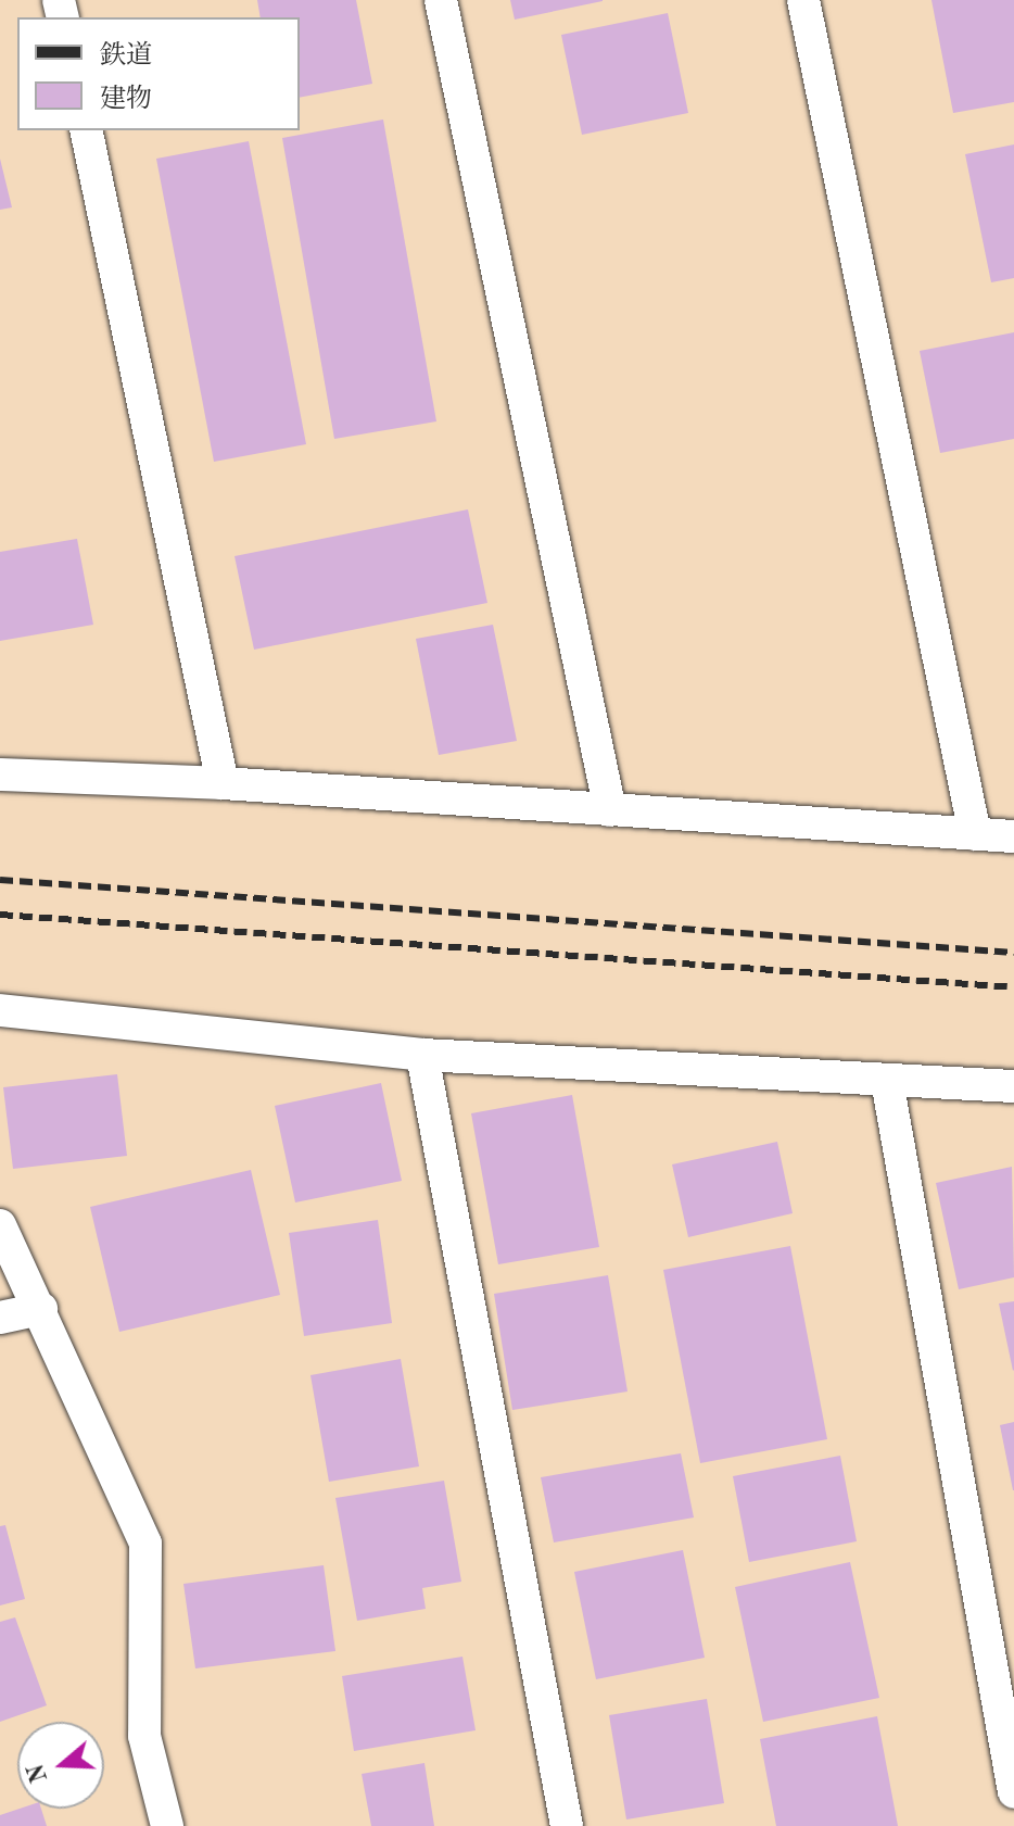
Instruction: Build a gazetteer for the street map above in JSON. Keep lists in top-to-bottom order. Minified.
{"legend":["鉄道","建物"],"north":"left"}
